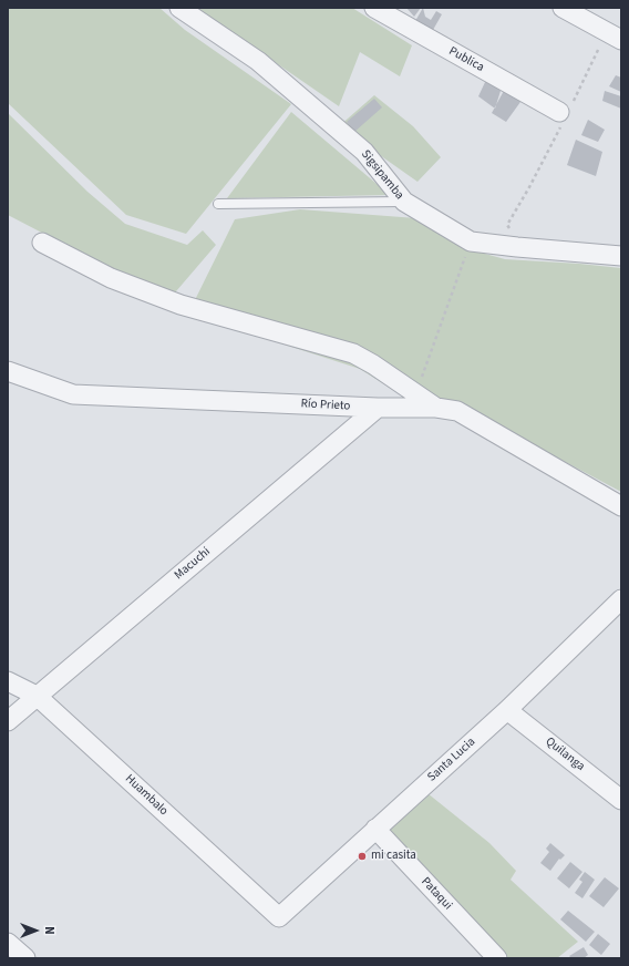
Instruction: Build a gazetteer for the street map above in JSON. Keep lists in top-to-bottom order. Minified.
{"streets":{"street":["Publica","Sigsipamba","Río Prieto","Macuchi","Quilanga","Santa Lucia","Huambalo","Pataqui"]},"crossings":[["Río Prieto","Macuchi"],["Macuchi","Huambalo"],["Quilanga","Santa Lucia"],["Santa Lucia","Huambalo"],["Santa Lucia","Pataqui"]],"places":["mi casita"],"north":"right"}
